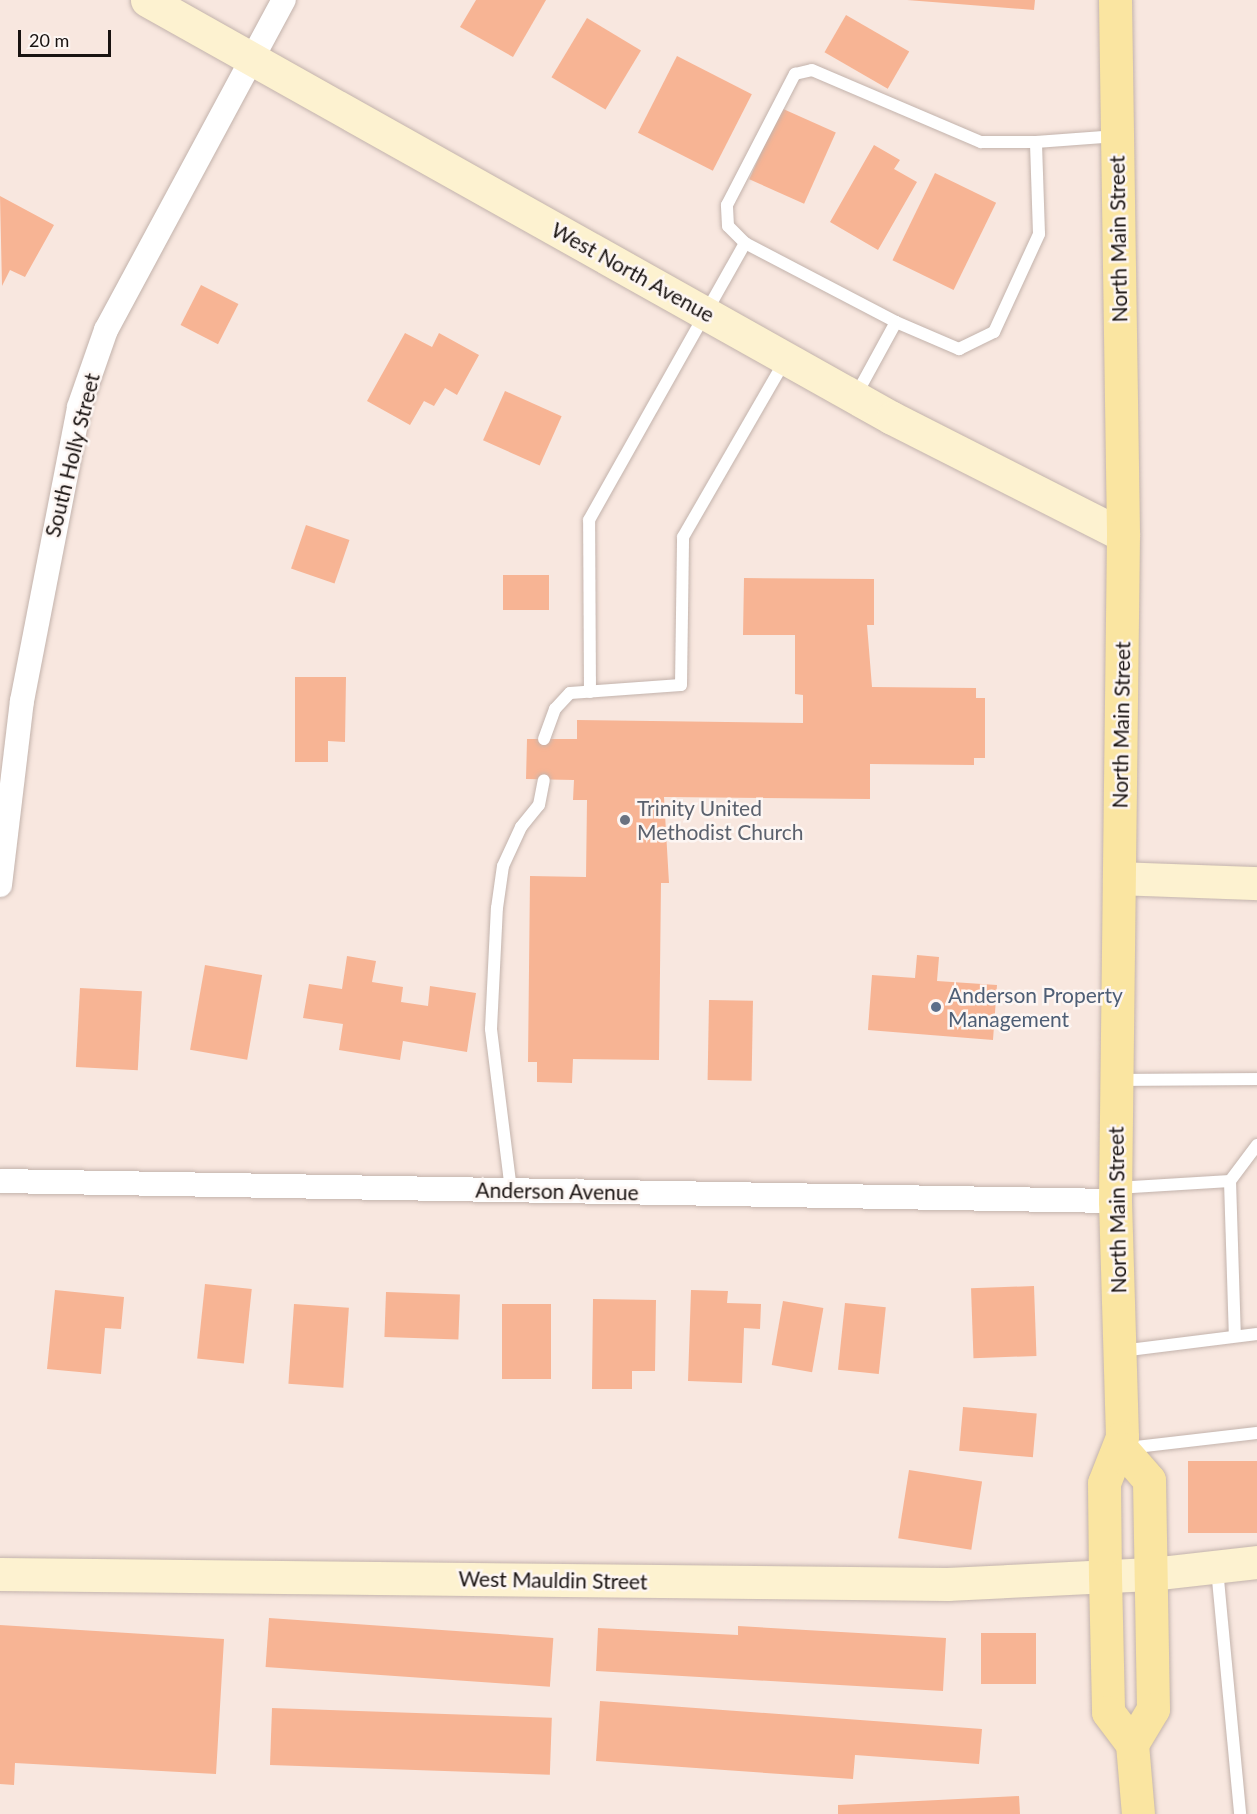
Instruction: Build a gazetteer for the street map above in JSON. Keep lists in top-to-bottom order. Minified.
{"streets":{"main road":["North Main Street","West North Avenue","West Mauldin Street"],"street":["South Holly Street","Anderson Avenue"]},"crossings":[["North Main Street","West North Avenue"],["North Main Street","Anderson Avenue"],["North Main Street","West Mauldin Street"],["West North Avenue","South Holly Street"]],"places":["Trinity United Methodist Church","Anderson Property Management"],"scale_bar":"20 m"}
